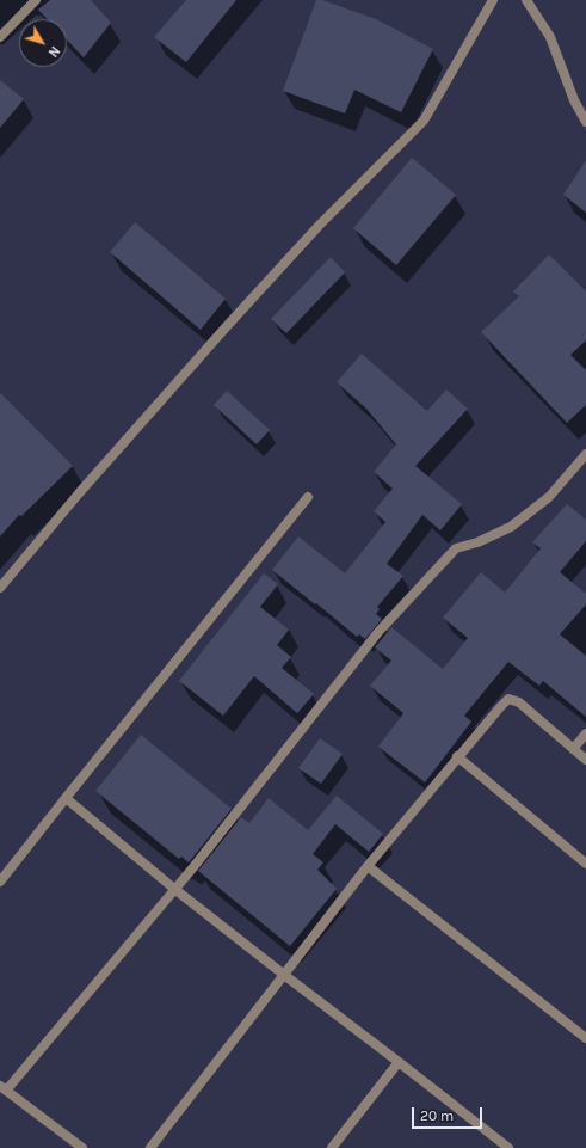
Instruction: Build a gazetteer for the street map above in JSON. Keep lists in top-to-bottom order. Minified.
{"scale_bar":"20 m","north":"bottom right"}
